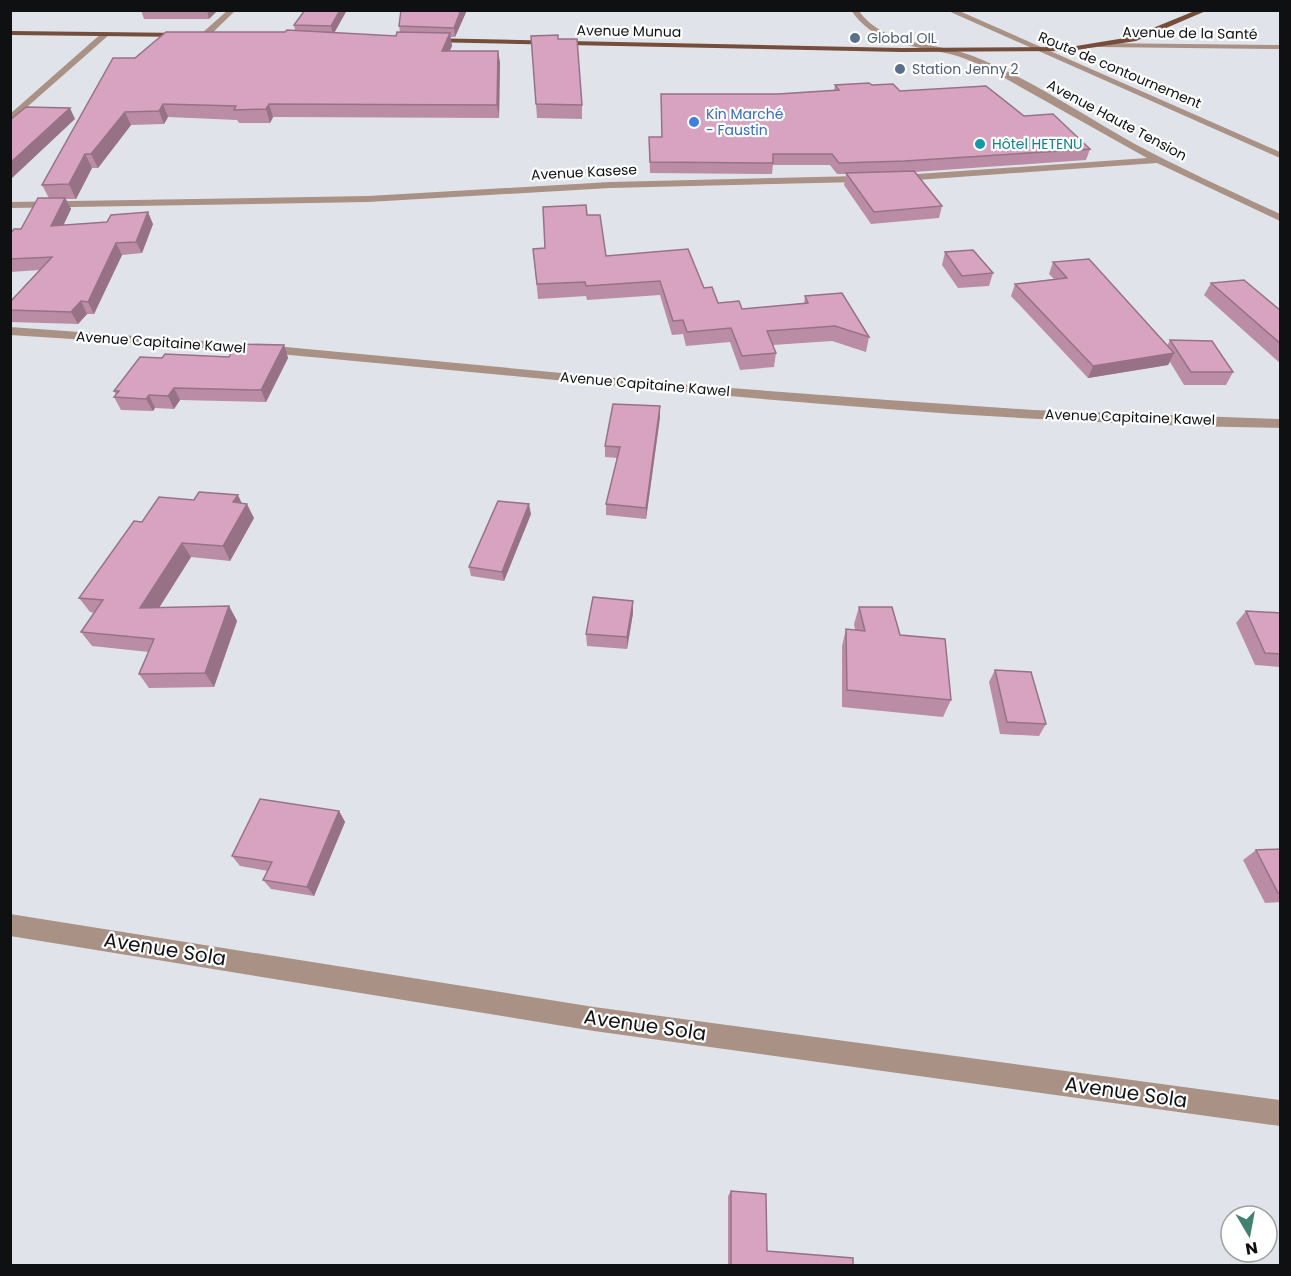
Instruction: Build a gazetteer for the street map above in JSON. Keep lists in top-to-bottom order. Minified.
{"streets":{"main road":["Avenue Munua"],"street":["Avenue de la Santé","Route de contournement","Avenue Haute Tension","Avenue Kasese","Avenue Capitaine Kawel","Avenue Sola"]},"crossings":[["Avenue Munua","Avenue de la Santé"],["Avenue Munua","Route de contournement"],["Avenue Munua","Avenue Haute Tension"],["Avenue Haute Tension","Avenue Kasese"]],"places":["Global OIL","Station Jenny 2","Kin Marché - Faustin","Hôtel HETENU"],"north":"bottom"}
